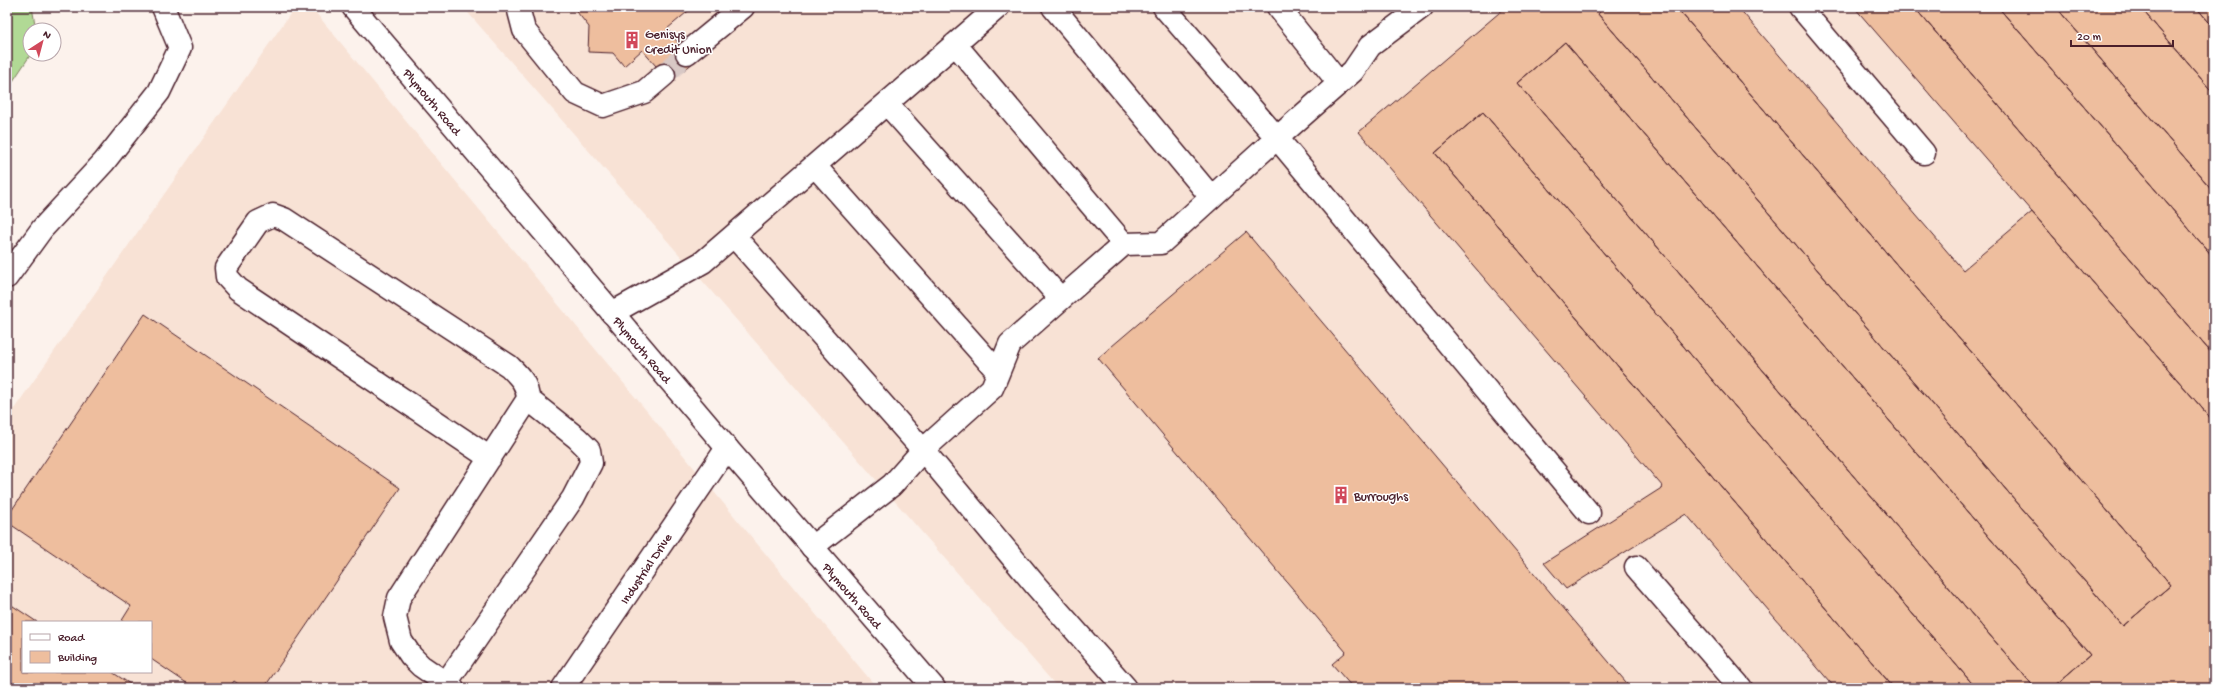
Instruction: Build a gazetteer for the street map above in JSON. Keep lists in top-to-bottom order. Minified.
{"streets":{"main road":["Plymouth Road","Industrial Drive"]},"crossings":[["Plymouth Road","Industrial Drive"]],"places":{"building":["Genisys Credit Union","Burroughs"]},"legend":["Road","Building"],"scale_bar":"20 m","north":"top right"}
